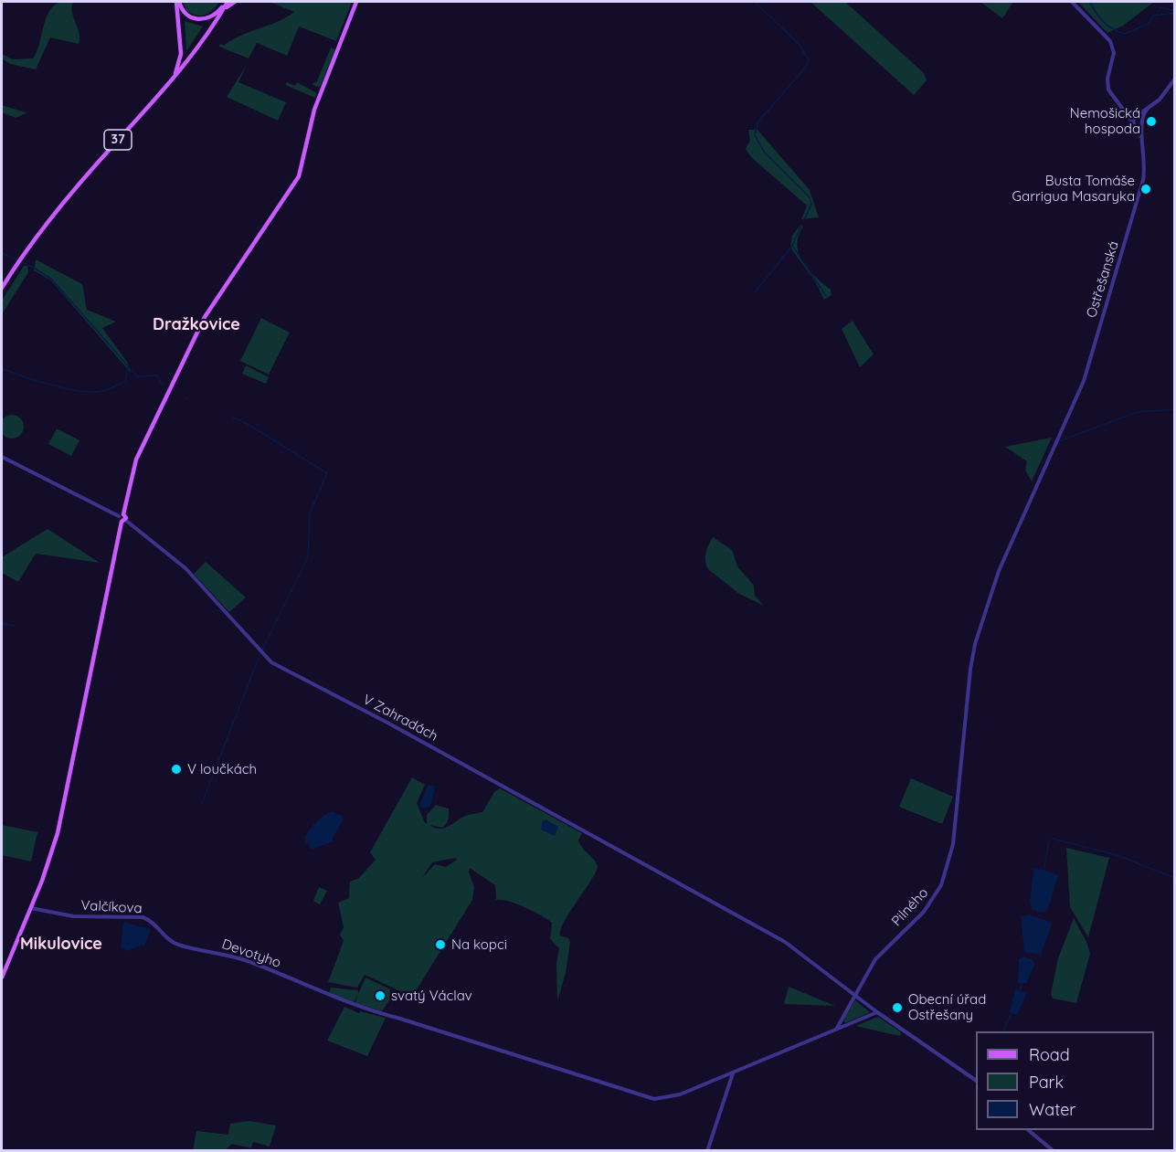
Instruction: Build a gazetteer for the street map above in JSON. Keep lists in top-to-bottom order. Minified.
{"streets":{"main road":["37"],"street":["Ostřešanská","V Zahradách","Valčíkova","Pilného","Devotyho"]},"crossings":[["Ostřešanská","Pilného"],["V Zahradách","Pilného"],["V Zahradách","Devotyho"],["Valčíkova","Devotyho"],["Pilného","Devotyho"]],"districts":["Dražkovice","Mikulovice"],"places":["Nemošická hospoda","Busta Tomáše Garrigua Masaryka","V loučkách","Na kopci","svatý Václav","Obecní úřad Ostřešany"],"legend":["Road","Park","Water"]}
